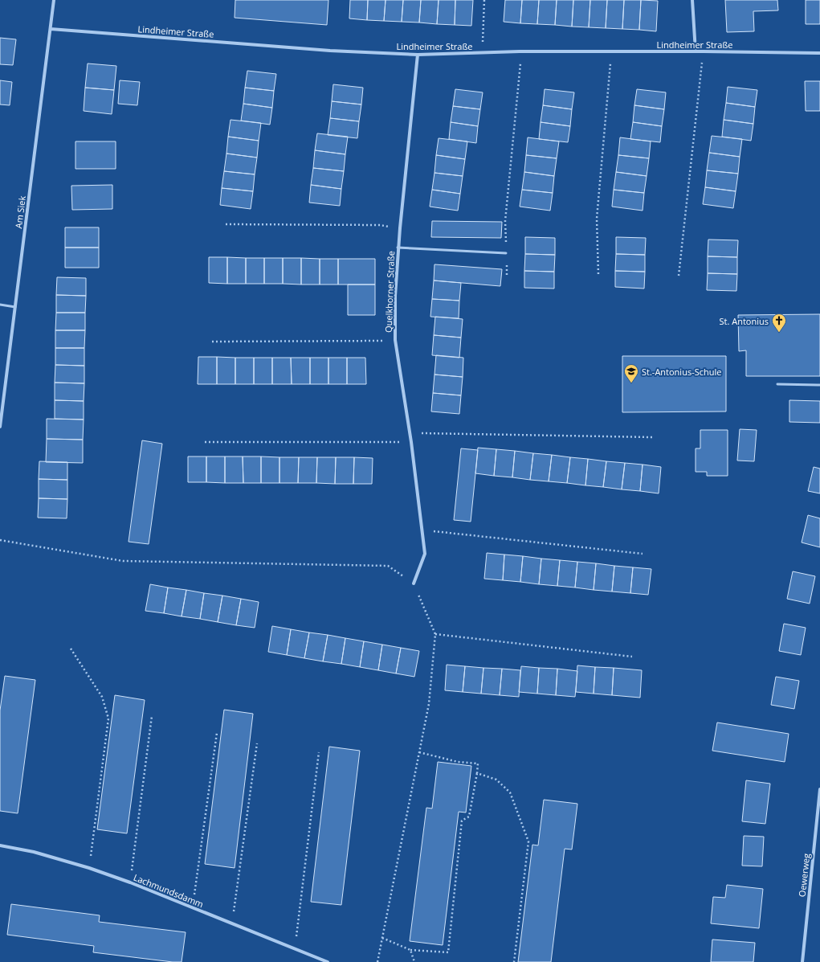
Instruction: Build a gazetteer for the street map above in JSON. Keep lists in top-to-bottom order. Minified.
{"streets":{"street":["Lindheimer Straße","Am Siek","Quelkhorner Straße","Oewerweg","Lachmundsdamm"]},"crossings":[["Lindheimer Straße","Am Siek"],["Lindheimer Straße","Quelkhorner Straße"]],"places":{"church":["St. Antonius"],"school or university":["St.-Antonius-Schule"]}}
